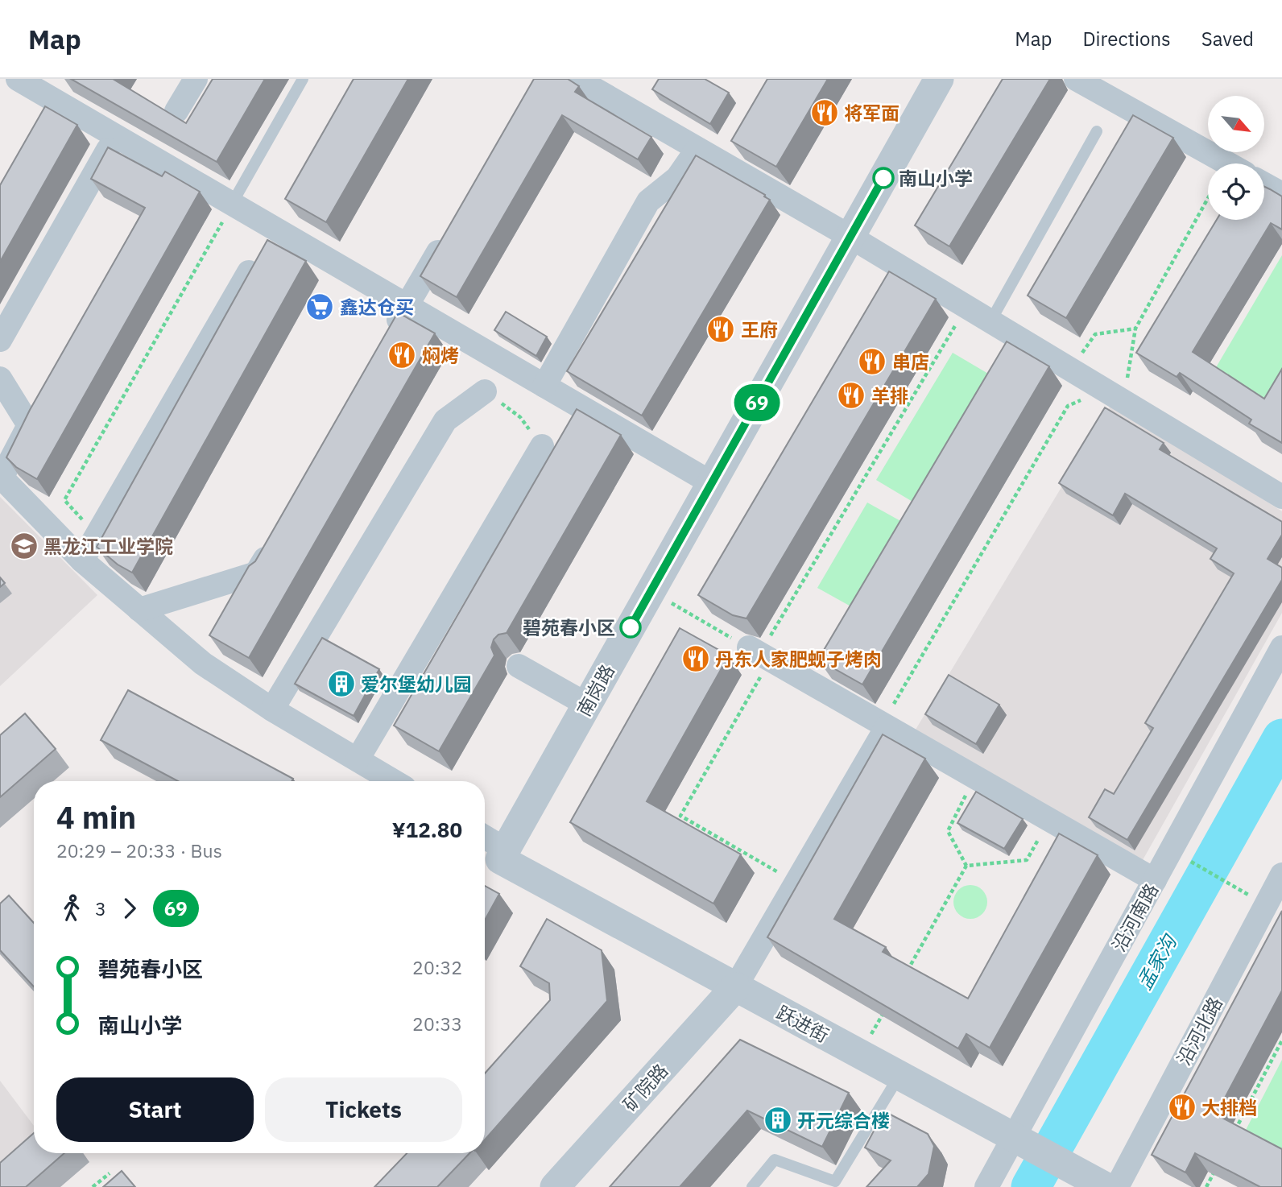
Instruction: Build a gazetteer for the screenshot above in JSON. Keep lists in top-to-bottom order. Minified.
{"streets":{"street":["南岗路","沿河南路","跃进街","沿河北路","矿院路"]},"crossings":[["南岗路","跃进街"],["沿河南路","跃进街"],["跃进街","矿院路"]],"water":["孟家沟"],"places":{"restaurant":["将军面","王府","焖烤","串店","羊排","丹东人家肥蚬子烤肉","大排档"],"other":["南山小学","碧苑春小区"],"supermarket":["鑫达仓买"],"school or university":["黑龙江工业学院"],"building":["爱尔堡幼儿园","开元综合楼"]},"lines":["bus line 69"],"north":"bottom right","page":{"header":"Map","nav":["Map","Directions","Saved"],"on_map":"69","heading":["4 min","20:29 – 20:33 · Bus","¥12.80"],"legs":["3","69"],"list":[{"name":"碧苑春小区","value":"20:32"},{"name":"南山小学","value":"20:33"}],"buttons":["Start","Tickets"]}}
